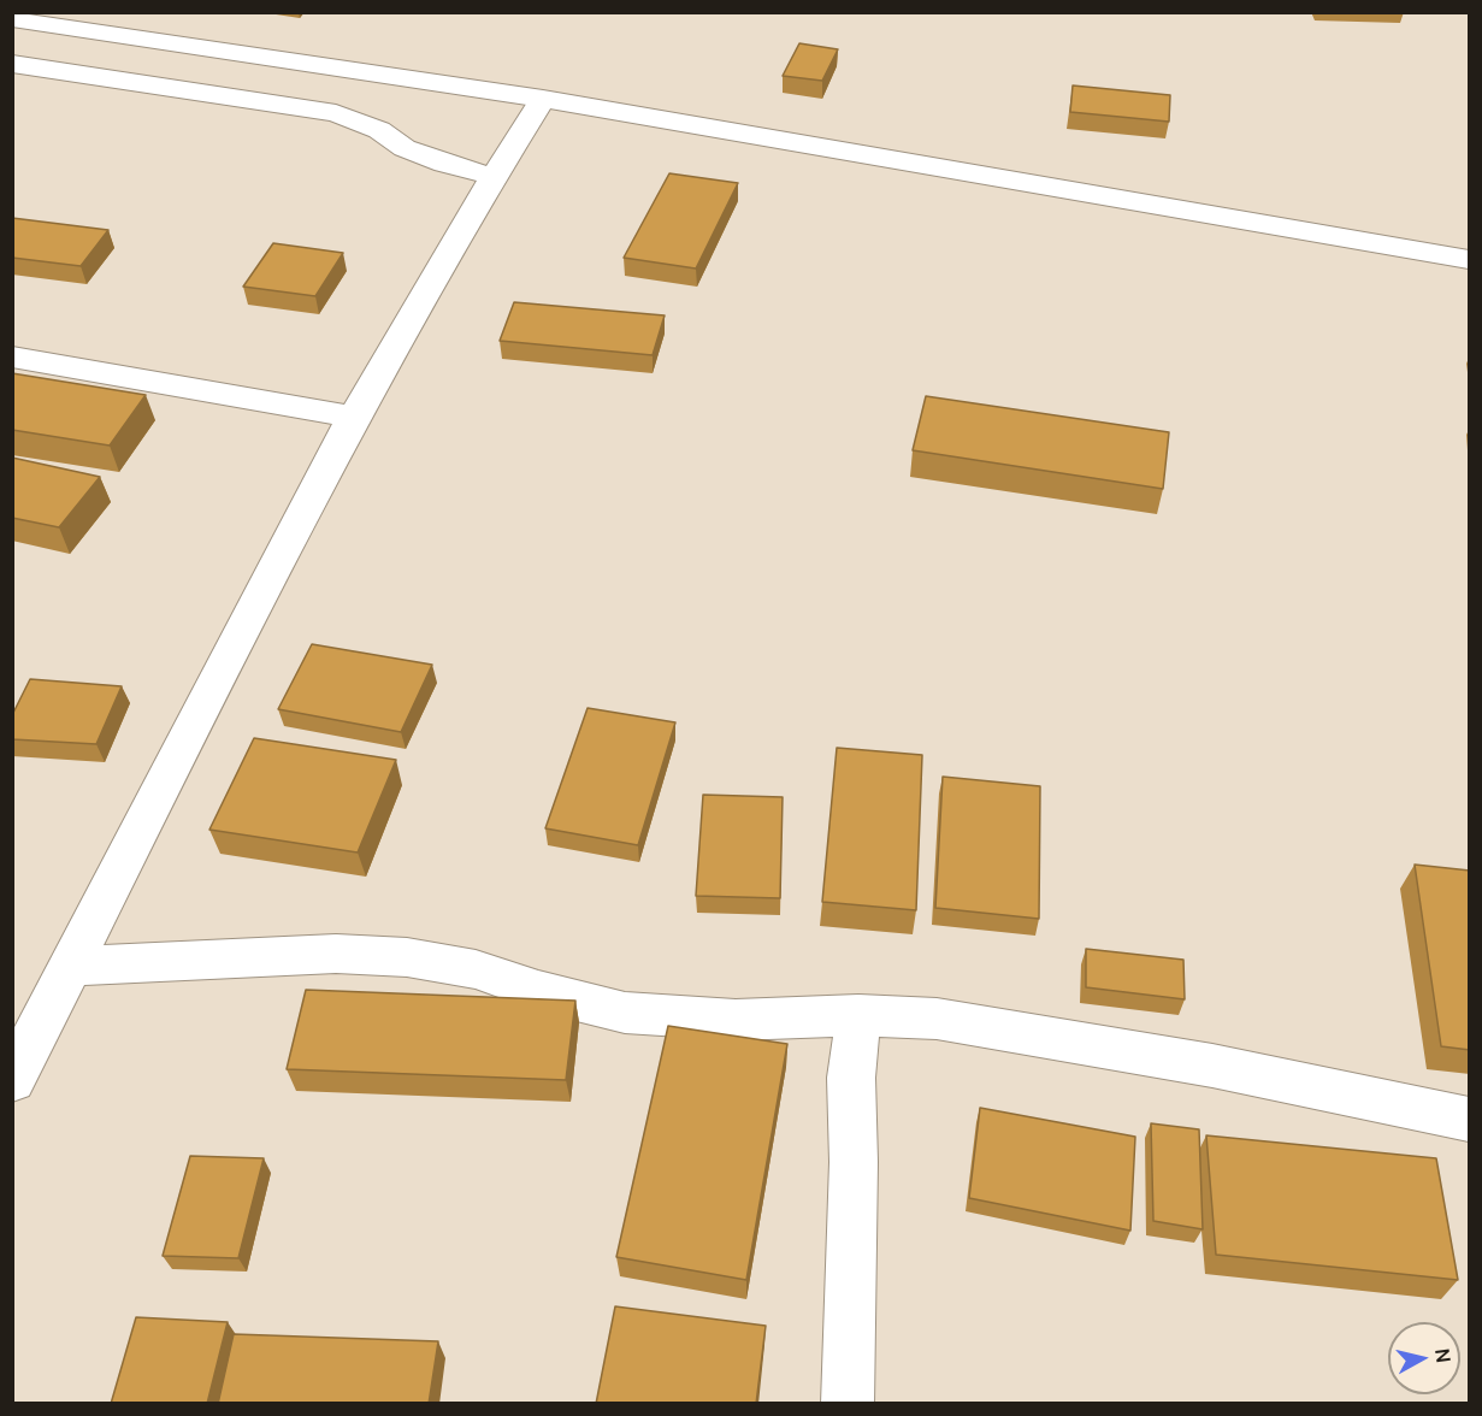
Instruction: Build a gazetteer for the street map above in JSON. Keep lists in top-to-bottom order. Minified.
{"north":"right"}
